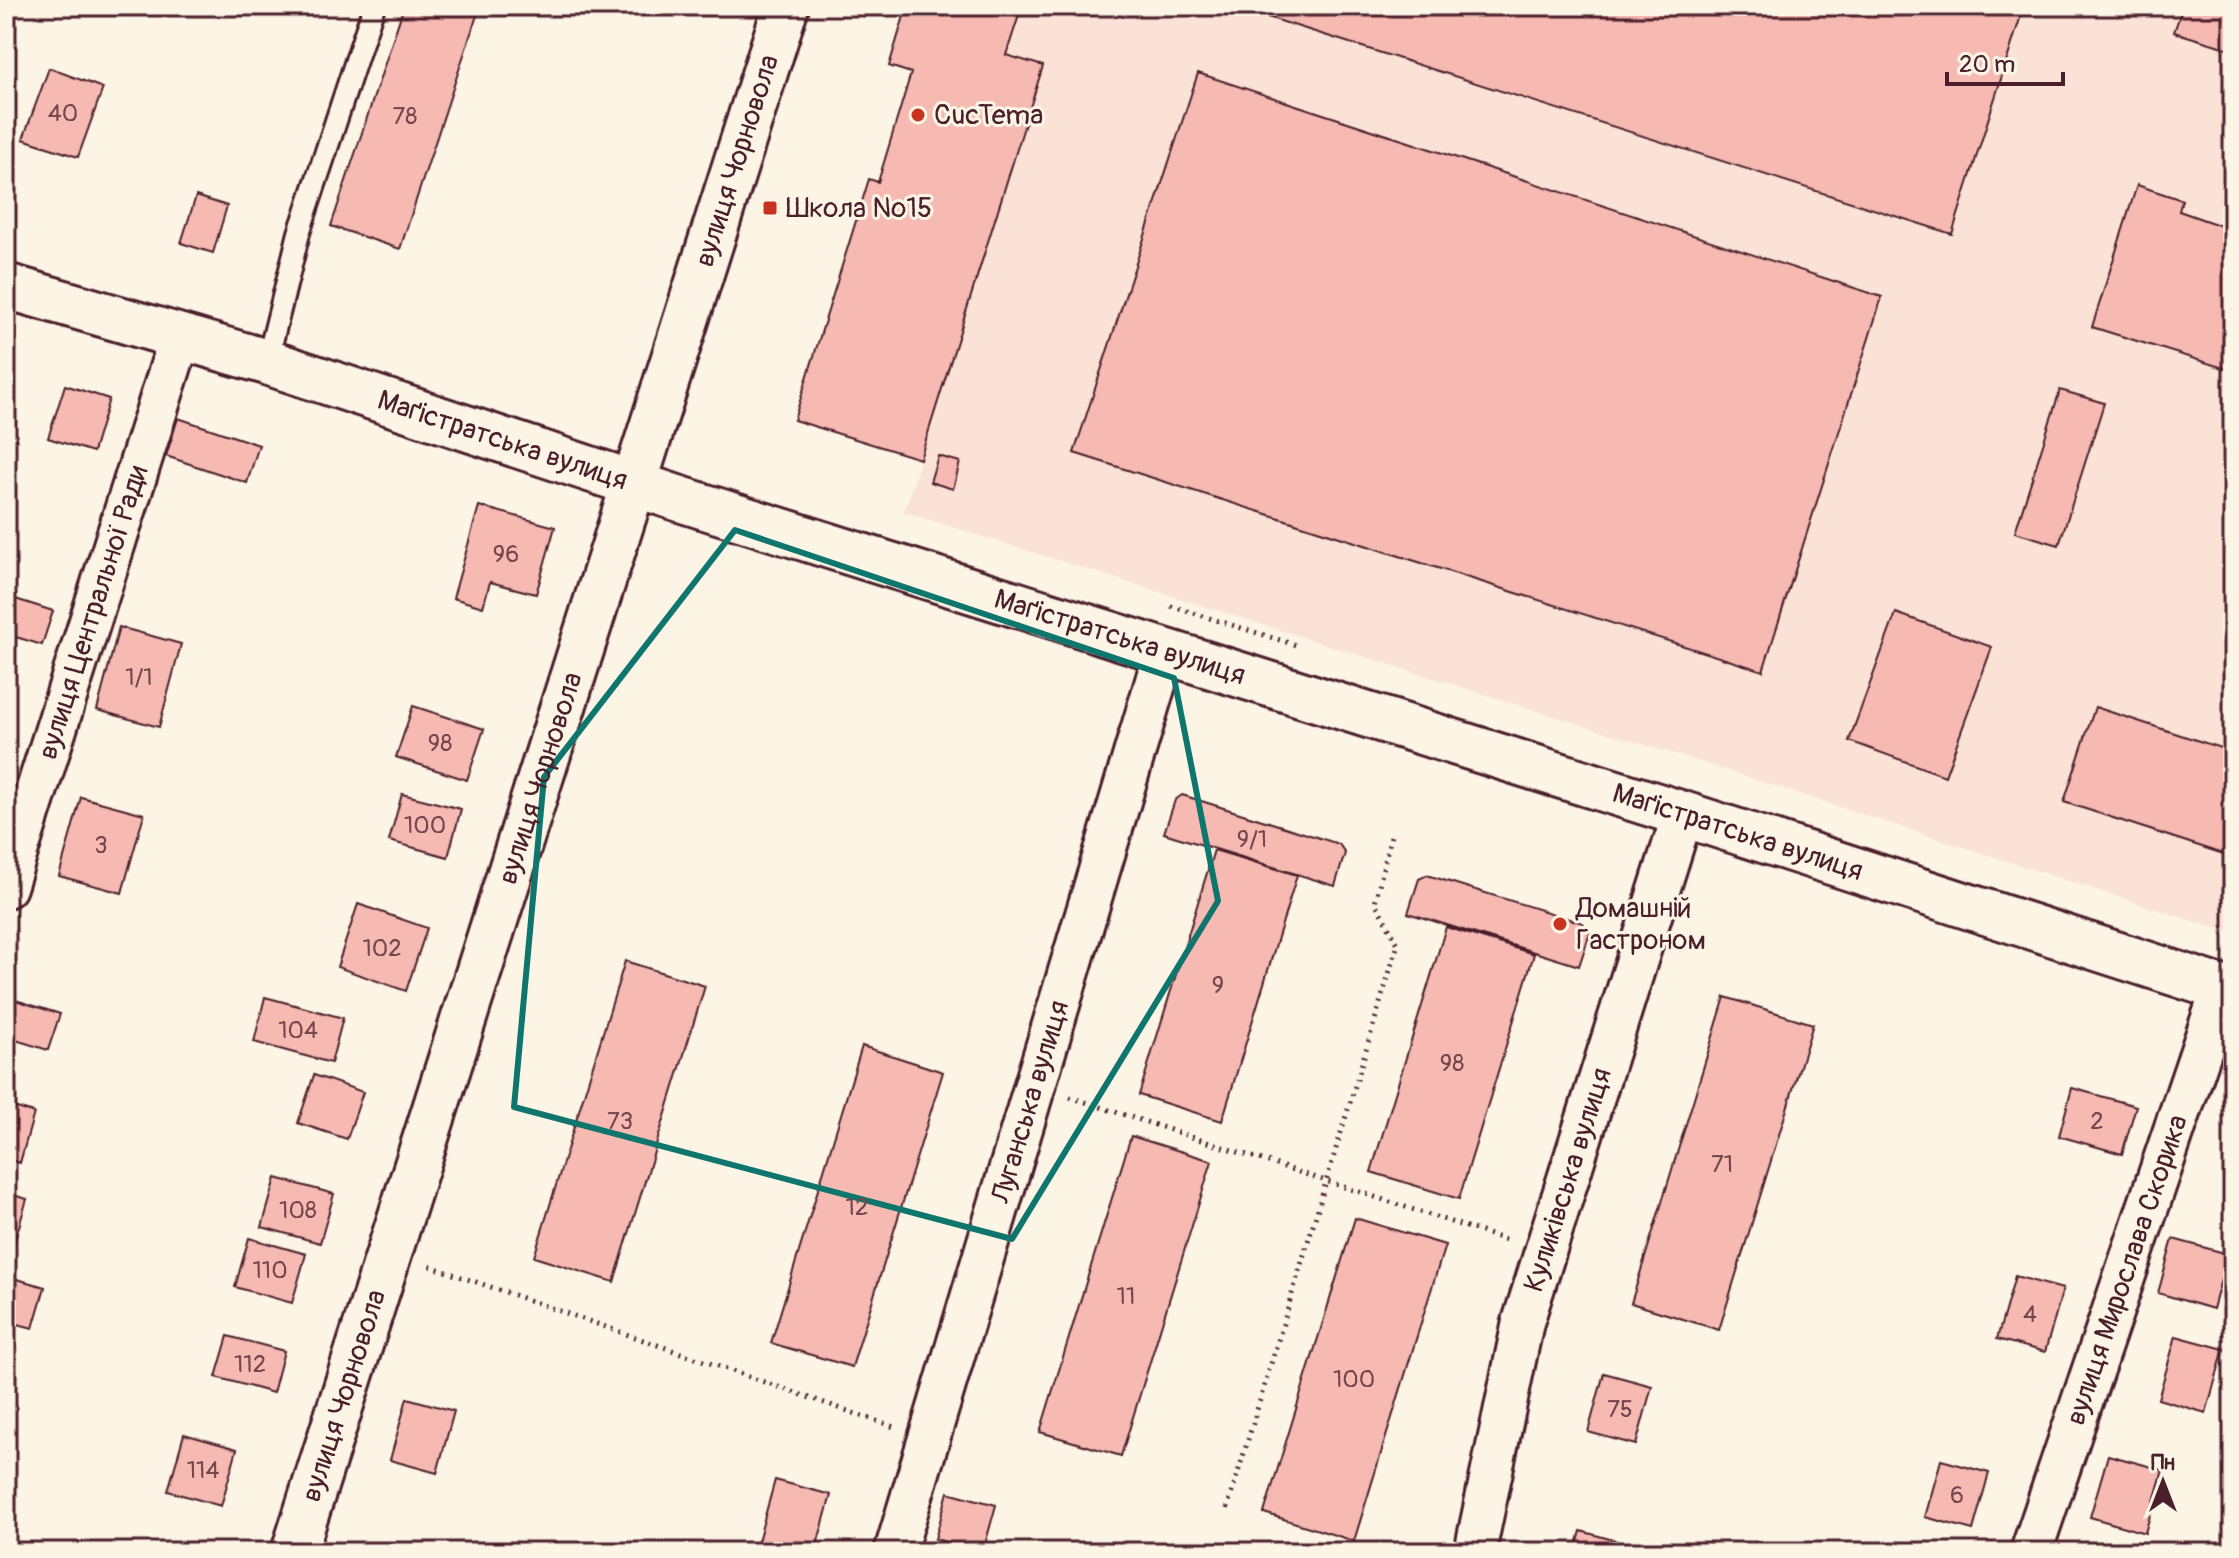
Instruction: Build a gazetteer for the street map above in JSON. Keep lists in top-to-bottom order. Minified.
{"streets":{"street":["вулиця Чорновола","Маґістратська вулиця","вулиця Центральної Ради","Луганська вулиця","Куликівська вулиця","вулиця Мирослава Скорика"]},"crossings":[["вулиця Чорновола","Маґістратська вулиця"],["Маґістратська вулиця","вулиця Центральної Ради"],["Маґістратська вулиця","Луганська вулиця"],["Маґістратська вулиця","Куликівська вулиця"],["Маґістратська вулиця","вулиця Мирослава Скорика"]],"places":{"other":["CucTema","Домашній Гастроном"],"transit":["Школа №15"]},"house_numbers":["40","78","96","1/1","98","100","9/1","3","102","9","104","98","73","2","71","12","108","110","11","4","112","100","75","114","6"],"scale_bar":"20 m","north":"top"}
